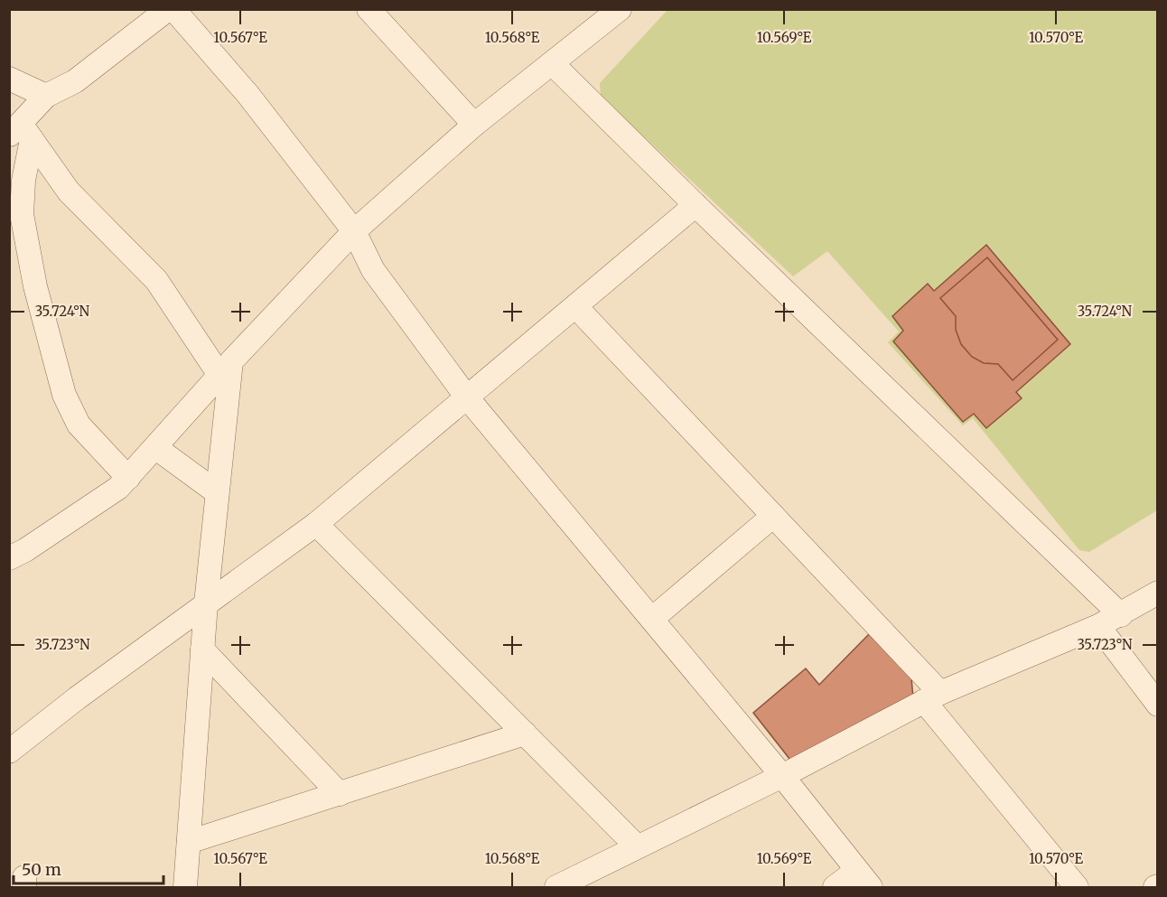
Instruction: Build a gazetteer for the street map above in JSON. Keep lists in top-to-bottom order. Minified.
{"scale_bar":"50 m","coordinates":["10.567°E","10.568°E","10.569°E","10.570°E","35.724°N","35.723°N"]}
